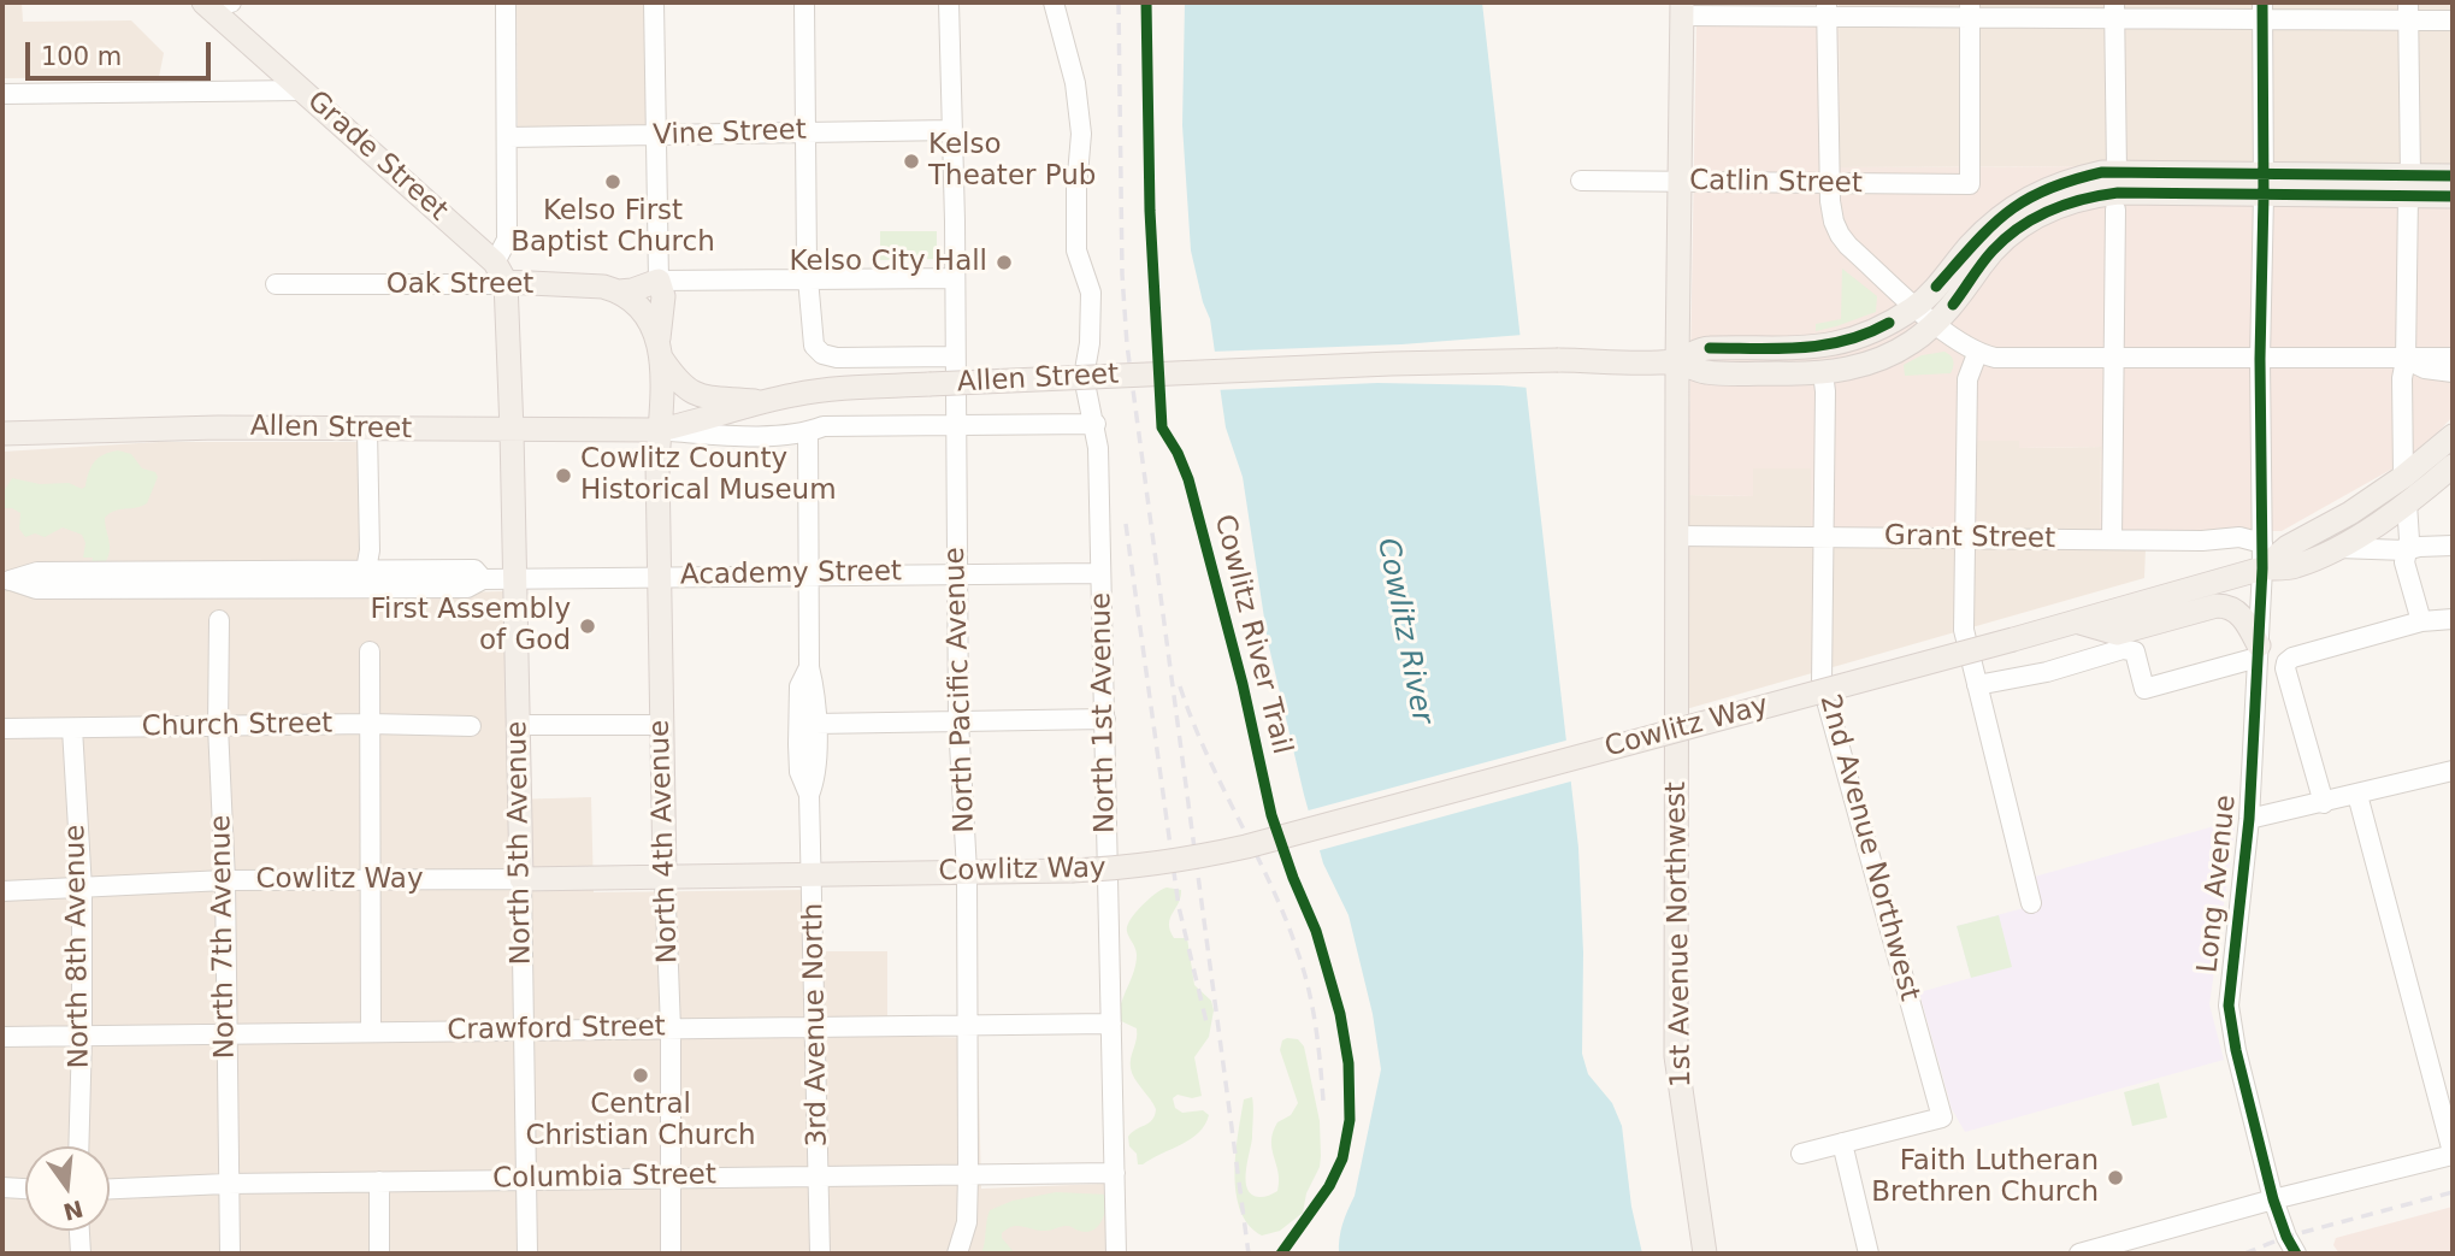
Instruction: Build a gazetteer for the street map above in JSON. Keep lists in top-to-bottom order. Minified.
{"streets":{"main road":["Grade Street","Oak Street","Allen Street","Cowlitz Way","North 4th Avenue","North 5th Avenue","1st Avenue Northwest"],"street":["Vine Street","Catlin Street","Grant Street","Academy Street","North Pacific Avenue","North 1st Avenue","Church Street","2nd Avenue Northwest","Long Avenue","North 7th Avenue","North 8th Avenue","3rd Avenue North","Crawford Street","Columbia Street"],"cycle path":["Cowlitz River Trail"]},"crossings":[["Vine Street","North Pacific Avenue"],["Grade Street","Oak Street"],["Grade Street","North 5th Avenue"],["Catlin Street","1st Avenue Northwest"],["Oak Street","Allen Street"],["Oak Street","North 4th Avenue"],["Oak Street","North 5th Avenue"],["Allen Street","North Pacific Avenue"],["Allen Street","North 1st Avenue"],["Allen Street","North 4th Avenue"],["Allen Street","North 5th Avenue"],["Allen Street","1st Avenue Northwest"],["Allen Street","3rd Avenue North"],["Grant Street","2nd Avenue Northwest"],["Grant Street","Long Avenue"],["Grant Street","1st Avenue Northwest"],["Academy Street","North Pacific Avenue"],["Academy Street","North 1st Avenue"],["Academy Street","North 4th Avenue"],["Academy Street","North 5th Avenue"],["Academy Street","3rd Avenue North"],["North Pacific Avenue","Cowlitz Way"],["North Pacific Avenue","Crawford Street"],["North Pacific Avenue","Columbia Street"],["North 1st Avenue","Crawford Street"],["North 1st Avenue","Columbia Street"],["Church Street","North 7th Avenue"],["Church Street","North 8th Avenue"],["Cowlitz Way","North 4th Avenue"],["Cowlitz Way","North 5th Avenue"],["Cowlitz Way","Long Avenue"],["Cowlitz Way","North 7th Avenue"],["Cowlitz Way","North 8th Avenue"],["Cowlitz Way","3rd Avenue North"],["North 4th Avenue","Crawford Street"],["North 4th Avenue","Columbia Street"],["North 5th Avenue","Crawford Street"],["North 5th Avenue","Columbia Street"],["North 7th Avenue","Crawford Street"],["North 7th Avenue","Columbia Street"],["North 8th Avenue","Crawford Street"],["3rd Avenue North","Crawford Street"],["3rd Avenue North","Columbia Street"]],"water":["Cowlitz River"],"places":["Kelso Theater Pub","Kelso First Baptist Church","Kelso City Hall","Cowlitz County Historical Museum","First Assembly of God","Central Christian Church","Faith Lutheran Brethren Church"],"scale_bar":"100 m","north":"bottom"}
